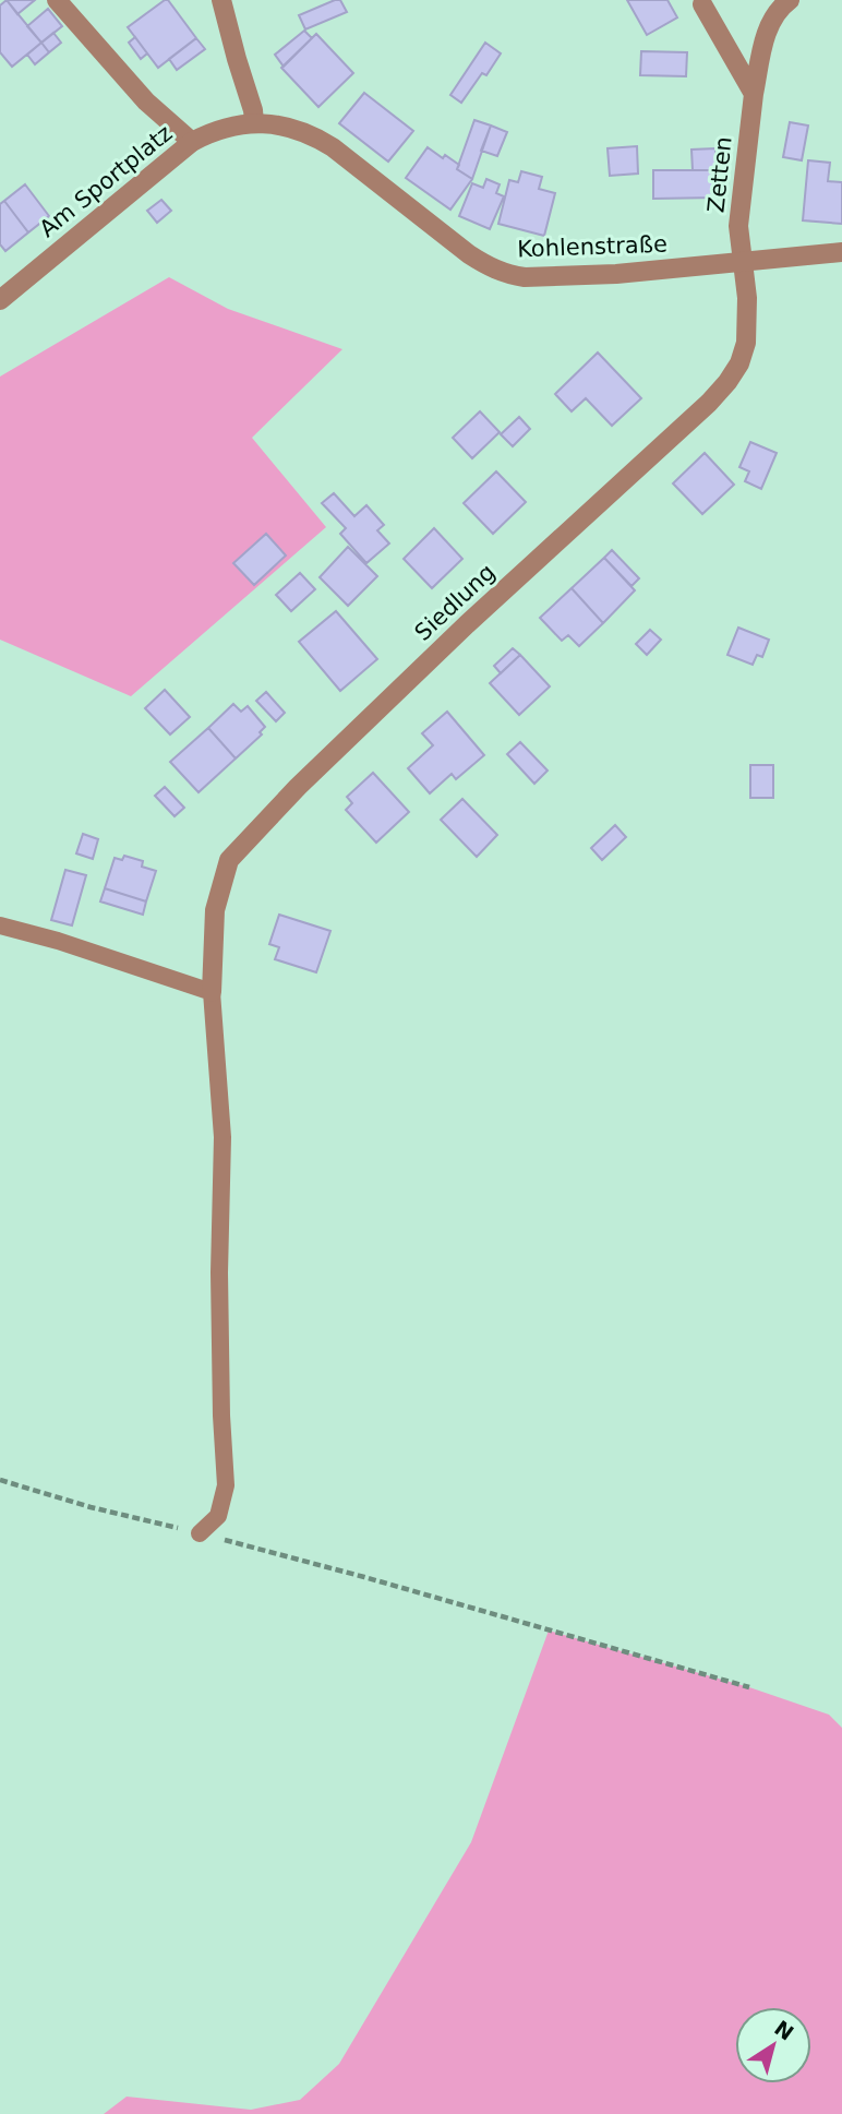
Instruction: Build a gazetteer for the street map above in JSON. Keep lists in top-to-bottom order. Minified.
{"streets":{"street":["Zetten","Am Sportplatz","Kohlenstraße","Siedlung"]},"crossings":[["Zetten","Kohlenstraße"],["Zetten","Siedlung"],["Am Sportplatz","Kohlenstraße"],["Kohlenstraße","Siedlung"]],"north":"top right"}
